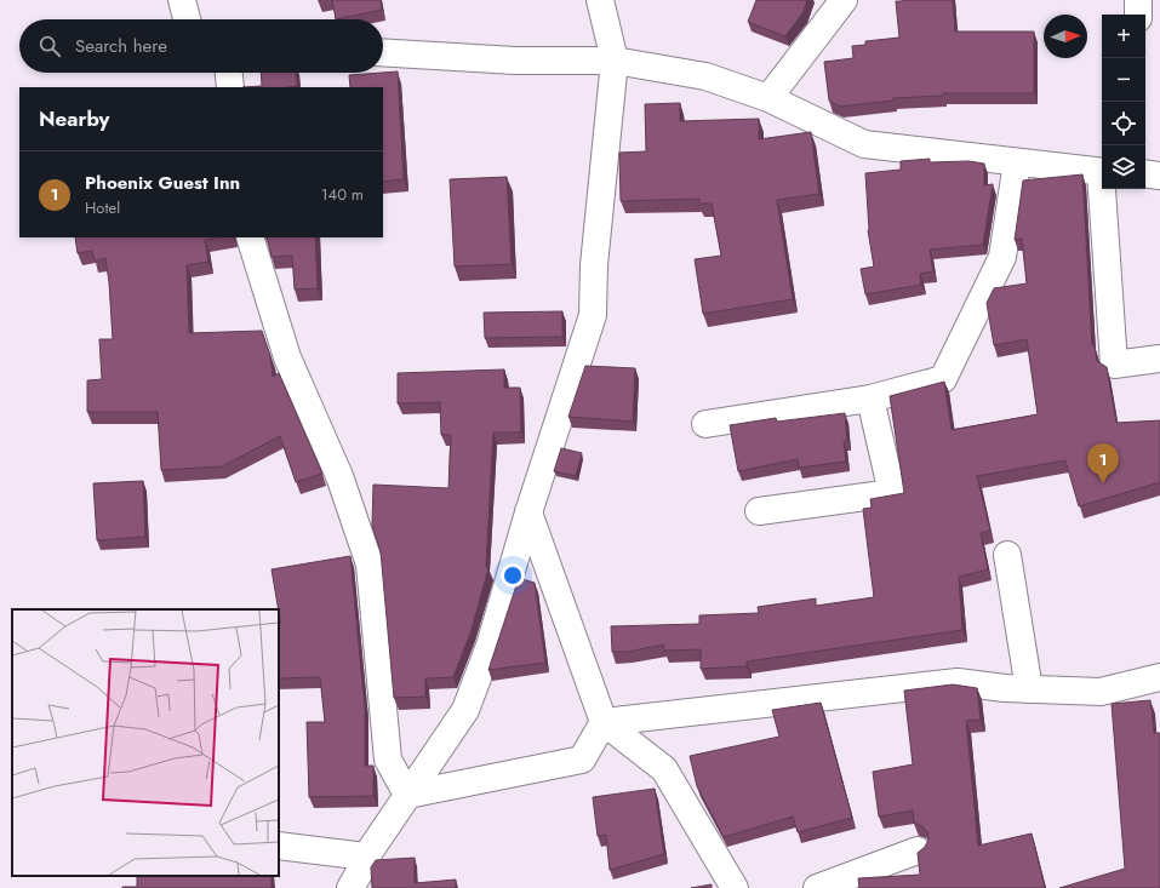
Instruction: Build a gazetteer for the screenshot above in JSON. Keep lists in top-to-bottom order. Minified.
{"north":"right","page":{"map_buttons":["+","−"],"search":"Search here","heading":"Nearby","list":[{"mark":"1","name":"Phoenix Guest Inn","note":"Hotel","value":"140 m"}],"pins":"1"}}
